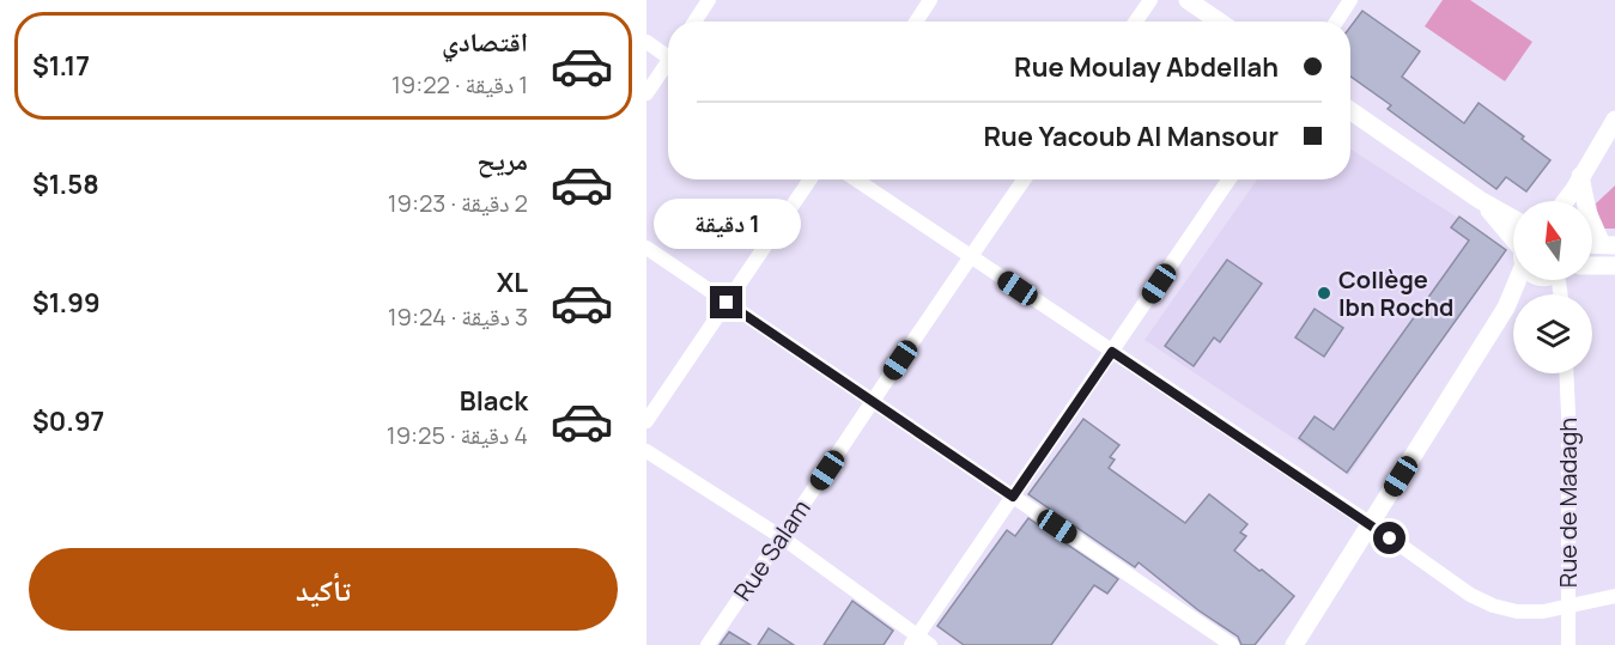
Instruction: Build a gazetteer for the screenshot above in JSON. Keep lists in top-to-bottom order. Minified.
{"streets":{"street":["Rue de Madagh","Rue Salam"]},"places":["Collège Ibn Rochd"],"north":"top","page":{"list":[{"name":"اقتصادي","note":"1 دقيقة · 19:22","value":"$1.17"},{"name":"مريح","note":"2 دقيقة · 19:23","value":"$1.58"},{"name":"XL","note":"3 دقيقة · 19:24","value":"$1.99"},{"name":"Black","note":"4 دقيقة · 19:25","value":"$0.97"}],"banner":["Rue Moulay Abdellah","Rue Yacoub Al Mansour"],"bubble":"1 دقيقة","buttons":"تأكيد"}}
